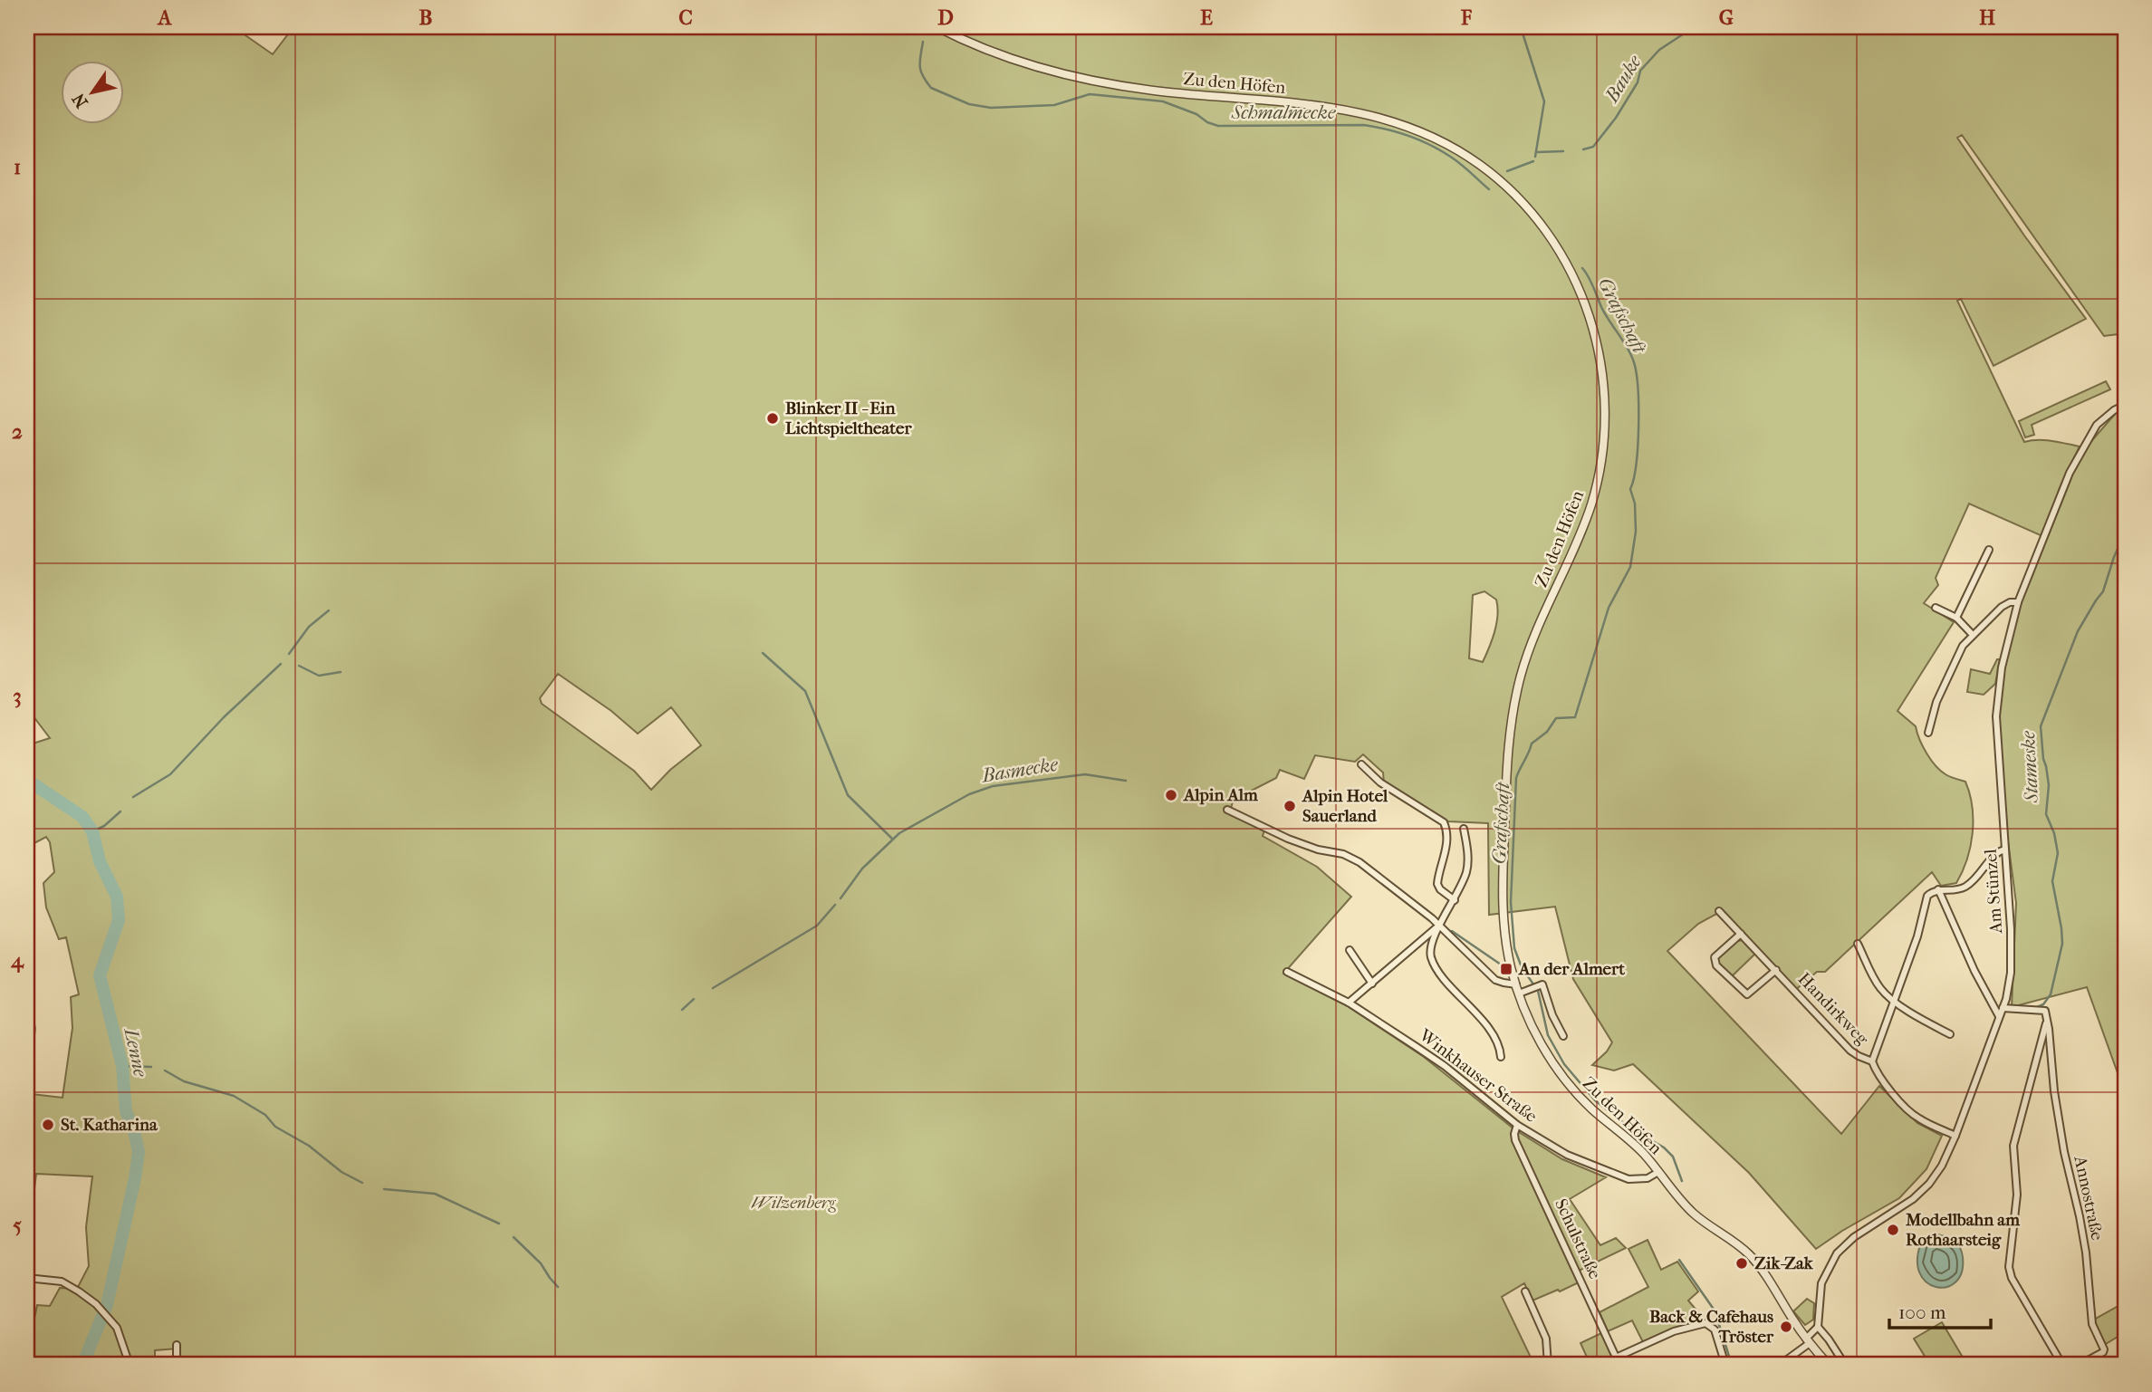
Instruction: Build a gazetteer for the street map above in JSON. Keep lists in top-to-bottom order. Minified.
{"streets":{"street":["Zu den Höfen","Am Stünzel","Handirkweg","Winkhauser Straße","Annostraße","Schulstraße"]},"crossings":[["Zu den Höfen","Winkhauser Straße"],["Am Stünzel","Handirkweg"],["Winkhauser Straße","Schulstraße"]],"water":["Bauke","Schmalmecke","Grafschaft","Stameske","Basmecke","Lenne"],"parks":["Wilzenberg"],"places":{"other":["Blinker II - Ein Lichtspieltheater","Alpin Alm","Alpin Hotel Sauerland","St. Katharina","Modellbahn am Rothaarsteig","Zik-Zak","Back & Cafehaus Tröster"],"transit":["An der Almert"]},"scale_bar":"100 m","north":"bottom left","grid":{"columns":["A","B","C","D","E","F","G","H"],"rows":["1","2","3","4","5"]}}
